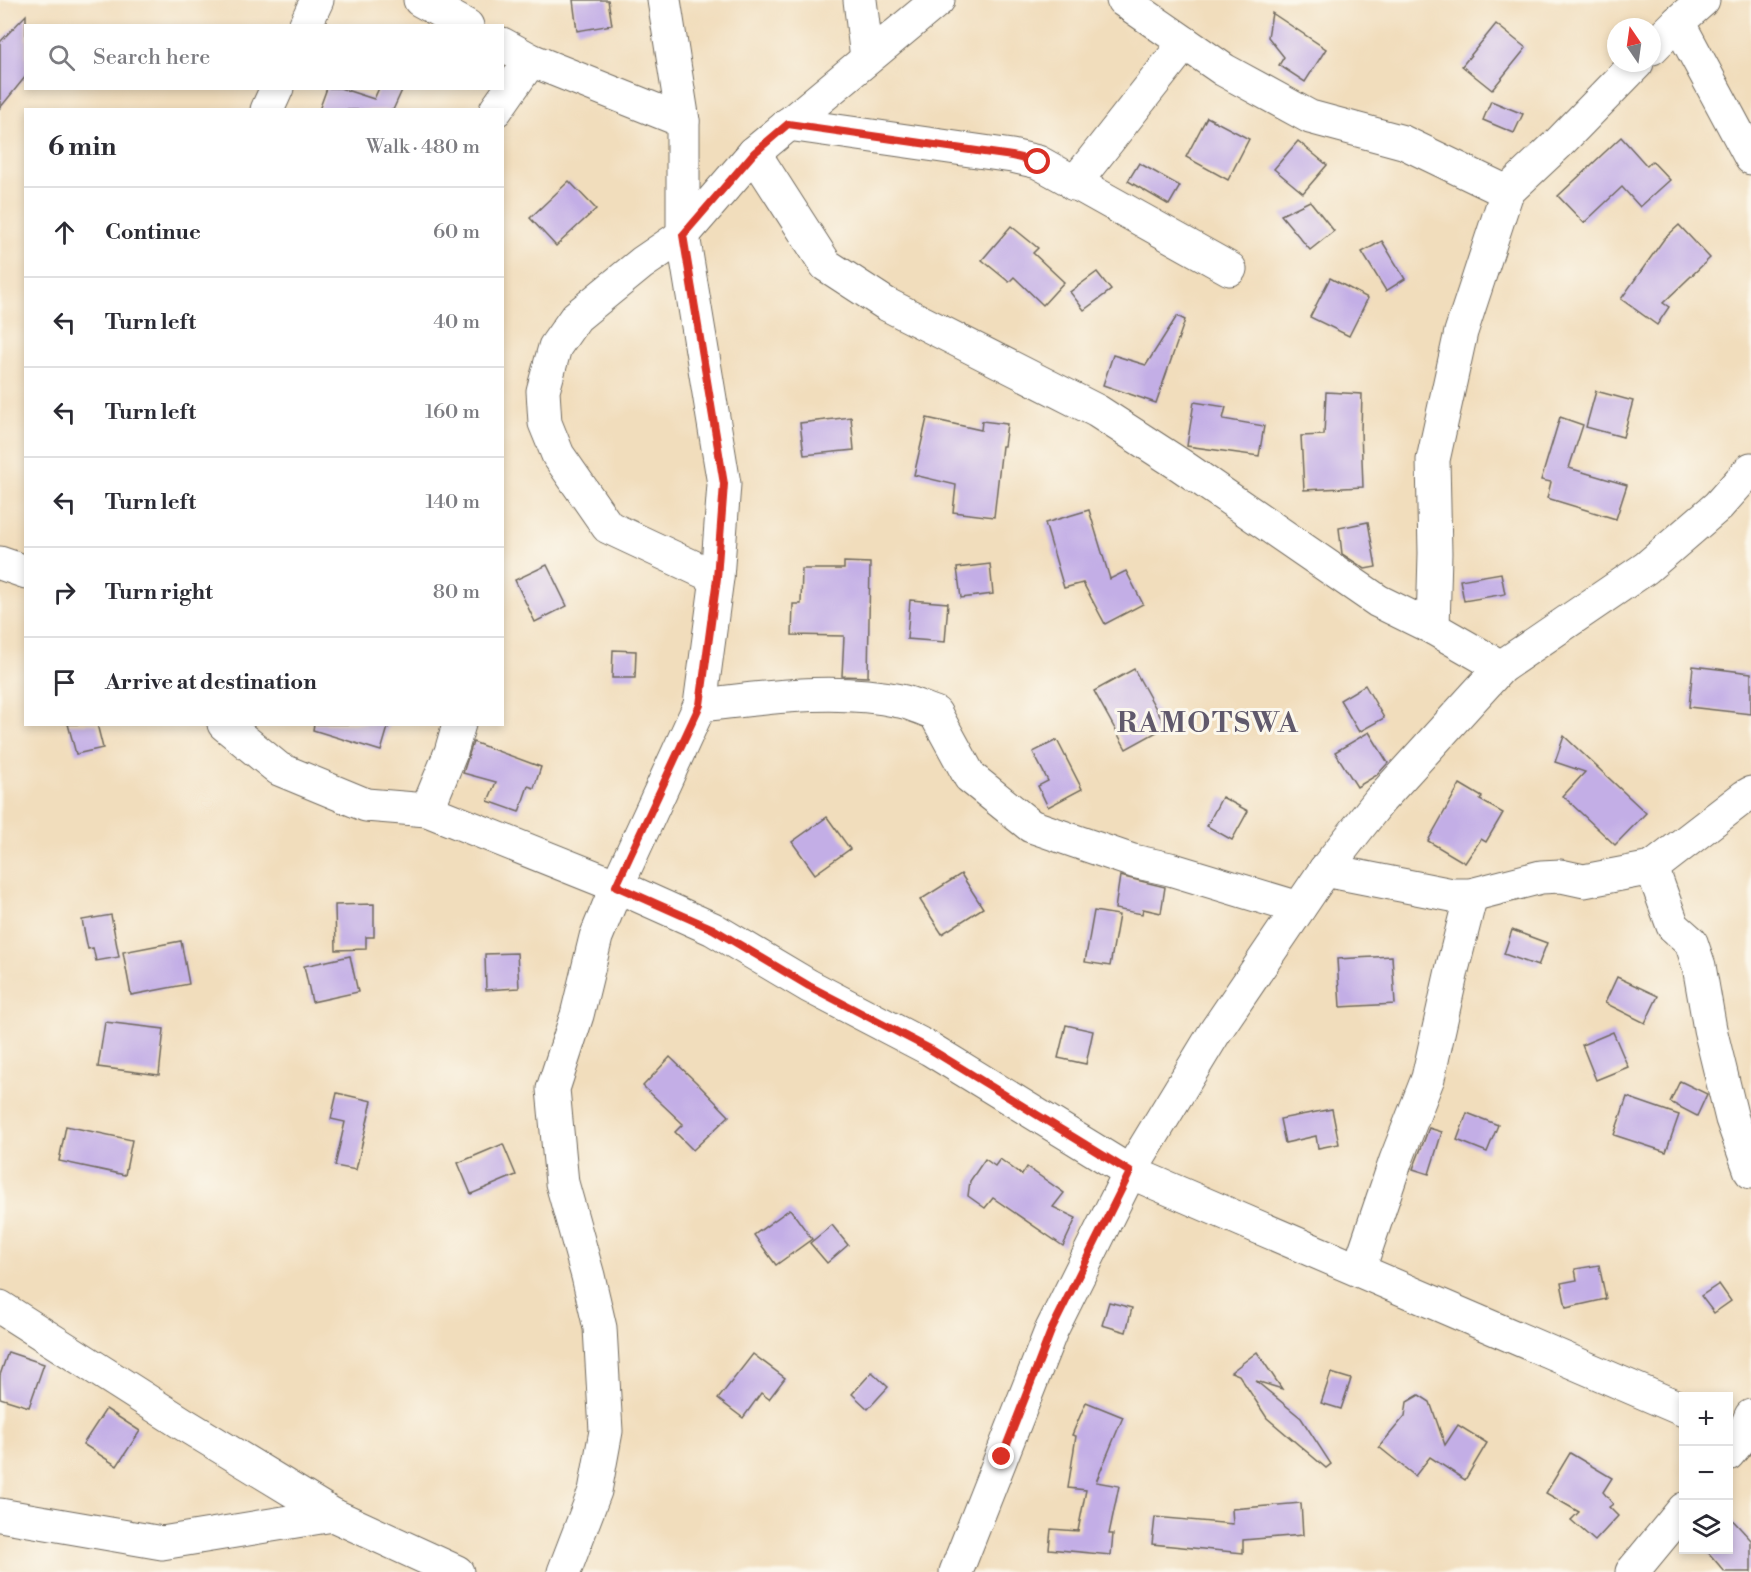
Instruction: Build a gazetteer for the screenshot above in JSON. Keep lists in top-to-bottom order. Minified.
{"districts":["RAMOTSWA"],"north":"top","page":{"search":"Search here","heading":["6 min","Walk · 480 m"],"list":[["Continue","60 m"],["Turn left","40 m"],["Turn left","160 m"],["Turn left","140 m"],["Turn right","80 m"],"Arrive at destination"],"map_buttons":["+","−"]}}
